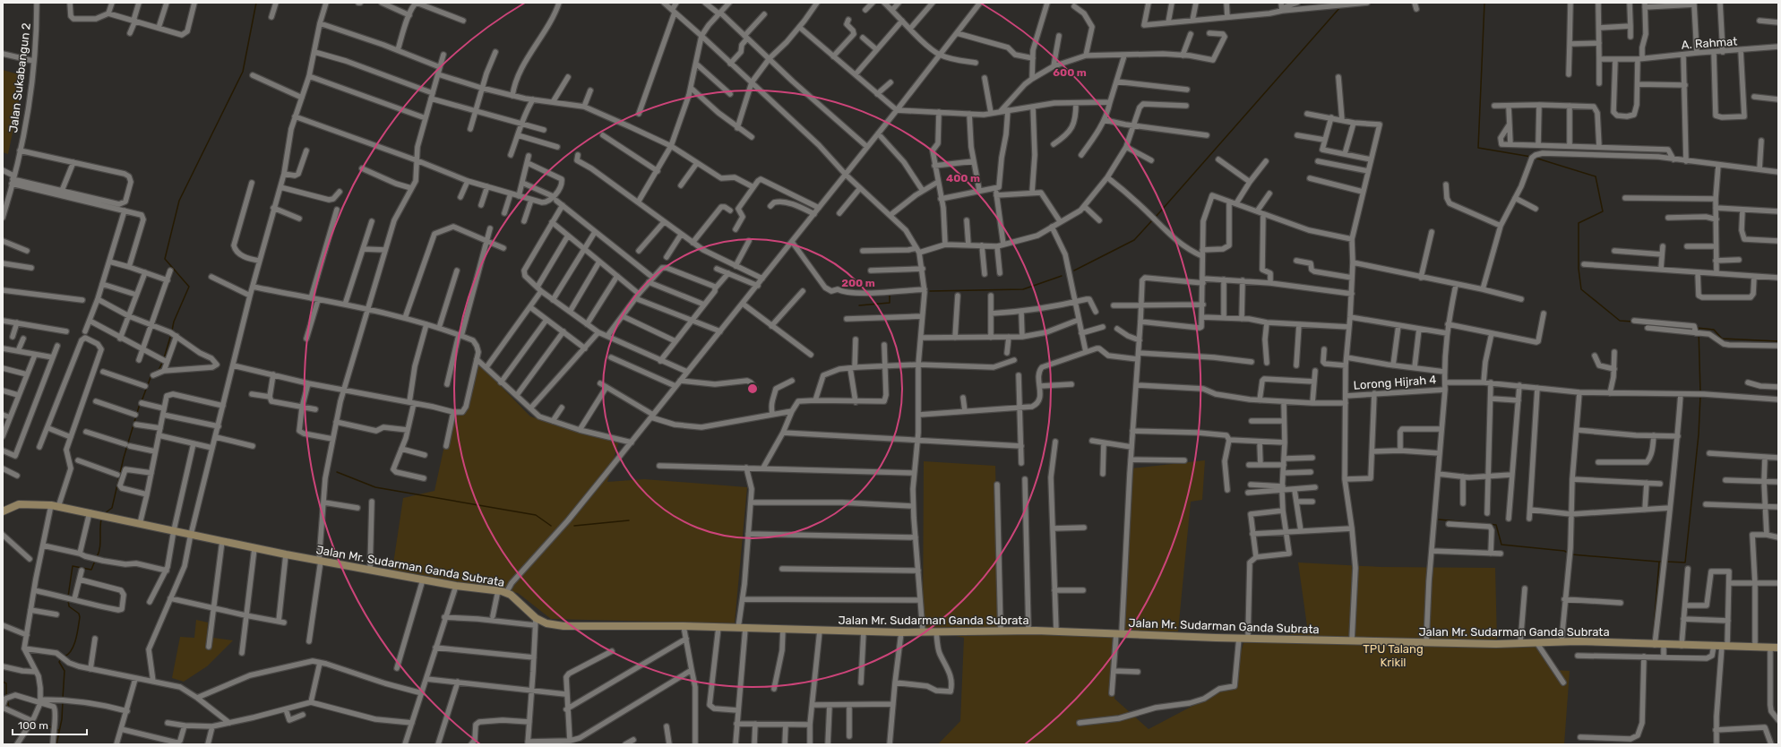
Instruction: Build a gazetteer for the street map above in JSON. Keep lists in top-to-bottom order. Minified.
{"streets":{"street":["A. Rahmat","Jalan Sukabangun 2","Lorong Hijrah 4","Jalan Mr. Sudarman Ganda Subrata"]},"parks":["TPU Talang Krikil"],"scale_bar":"100 m","rings":["600 m","400 m","200 m"]}
